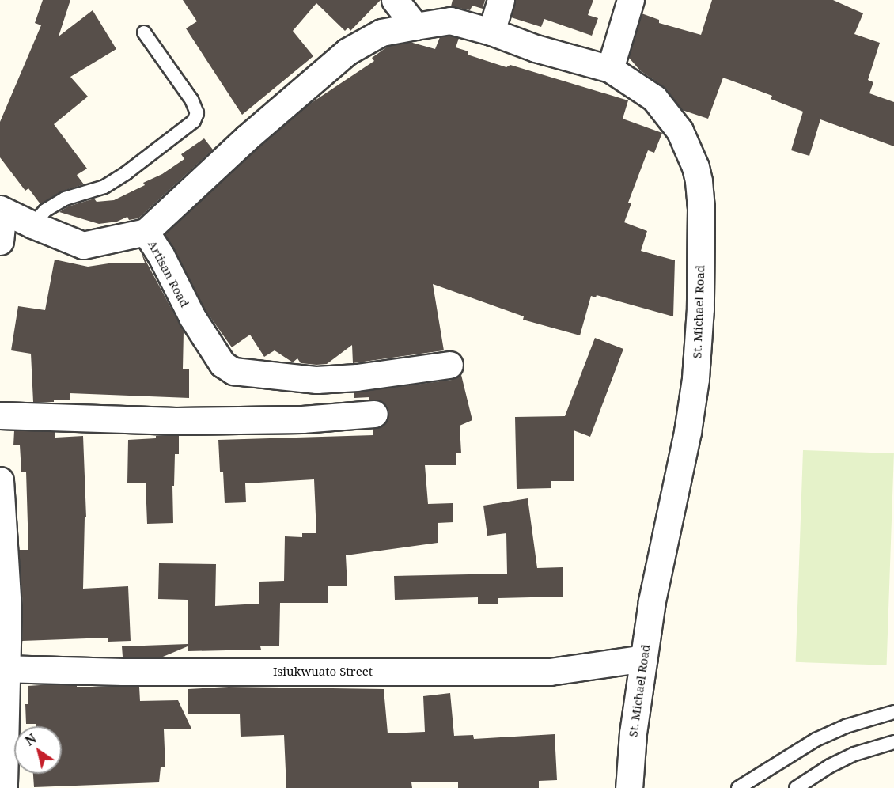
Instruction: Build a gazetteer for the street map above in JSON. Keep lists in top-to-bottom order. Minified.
{"streets":{"street":["Artisan Road","St. Michael Road","Isiukwuato Street"]},"crossings":[["Artisan Road","St. Michael Road"],["St. Michael Road","Isiukwuato Street"]],"north":"top left"}
